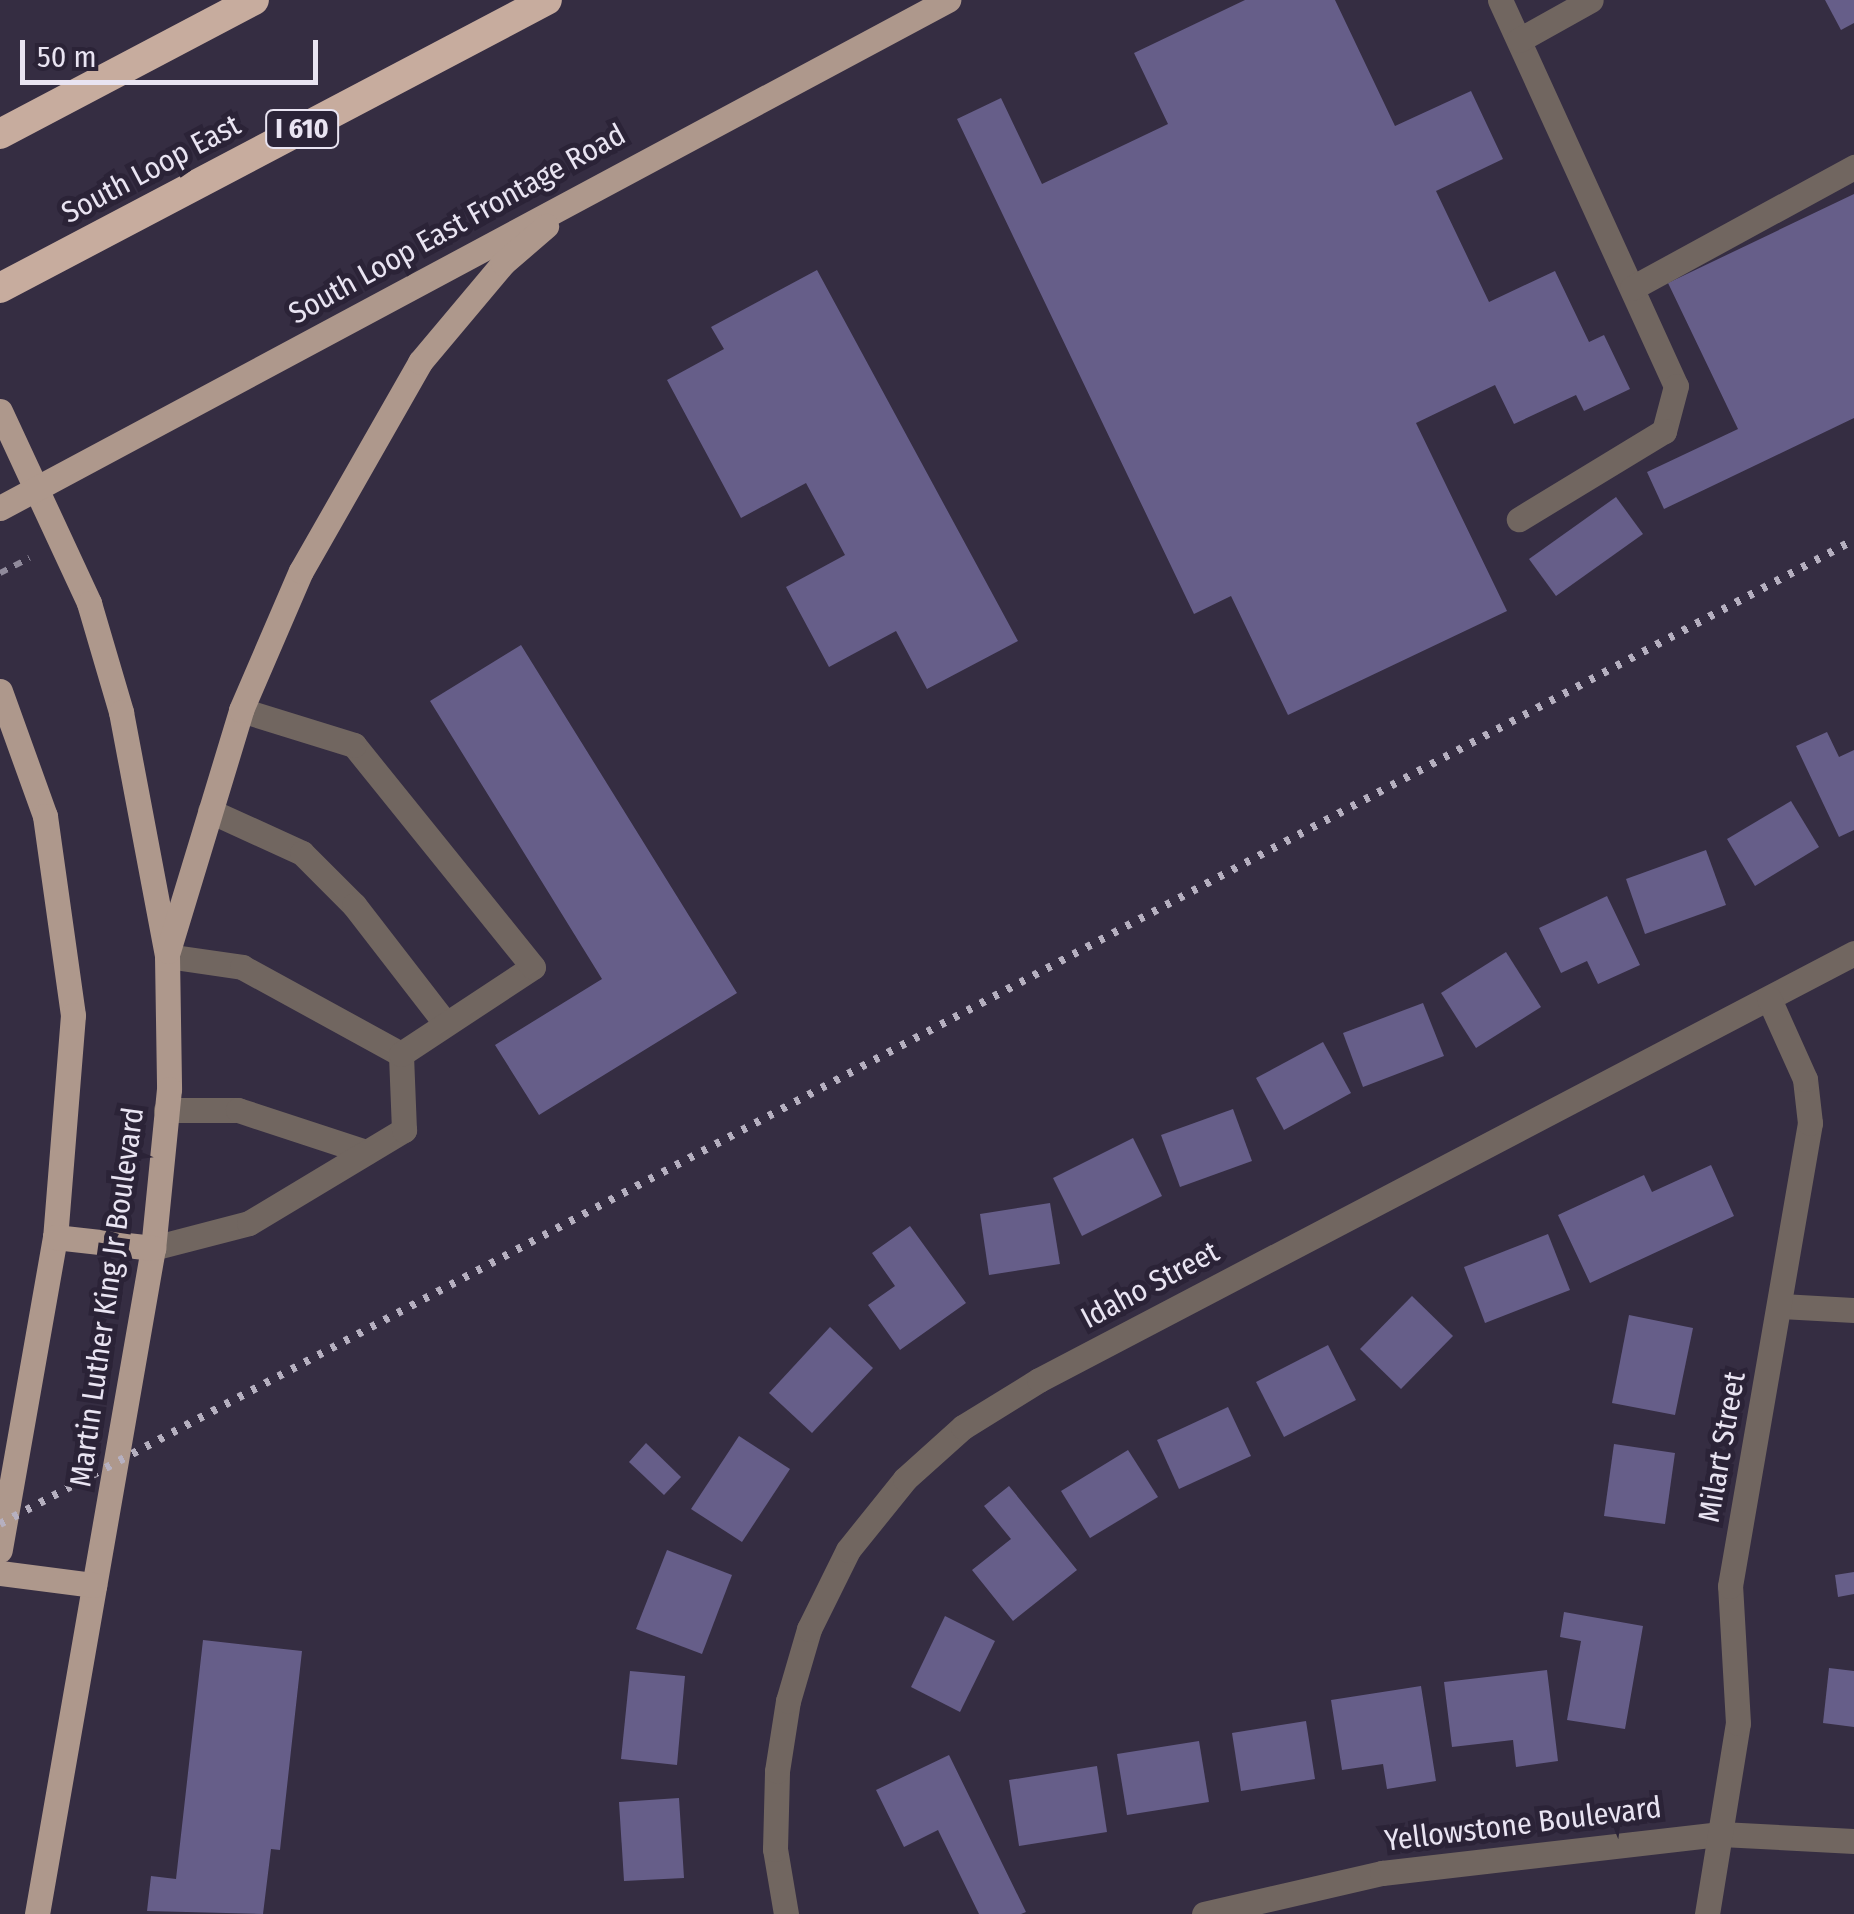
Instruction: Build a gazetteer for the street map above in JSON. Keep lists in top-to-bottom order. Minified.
{"streets":{"highway":["I 610","South Loop East"],"main road":["South Loop East Frontage Road","Martin Luther King Jr Boulevard"],"street":["Idaho Street","Milart Street","Yellowstone Boulevard"]},"crossings":[["South Loop East Frontage Road","Martin Luther King Jr Boulevard"],["Idaho Street","Milart Street"],["Milart Street","Yellowstone Boulevard"]],"scale_bar":"50 m"}
